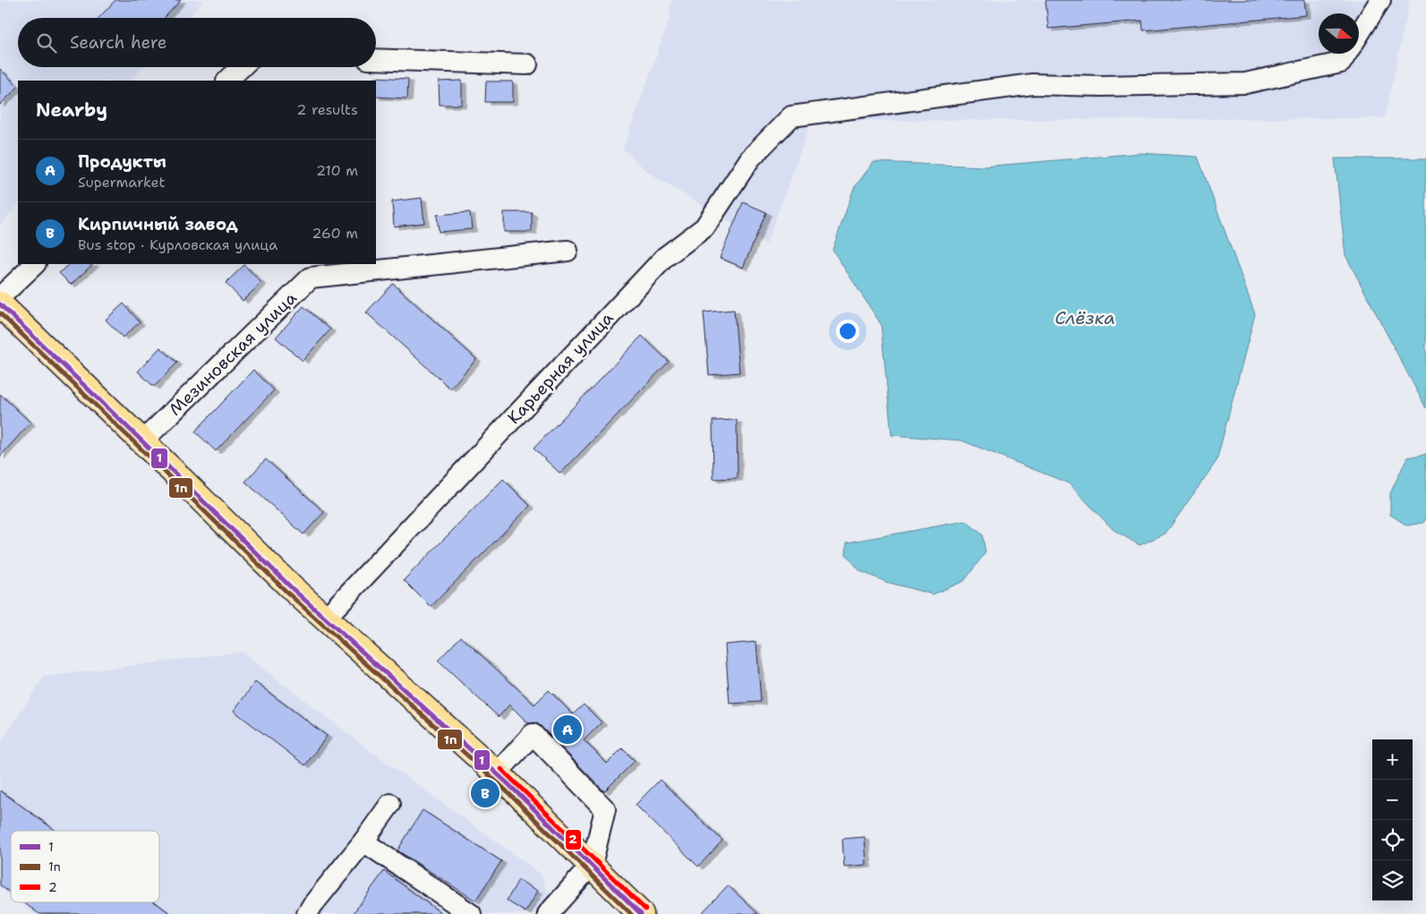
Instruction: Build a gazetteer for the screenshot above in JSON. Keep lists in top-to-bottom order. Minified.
{"streets":{"street":["Мезиновская улица","Карьерная улица"]},"water":["Слёзка"],"lines":["transit line 1","transit line 1п","transit line 2"],"legend":["1","1п","2"],"north":"right","page":{"search":"Search here","heading":["Nearby","2 results"],"list":[{"mark":"A","name":"Продукты","note":"Supermarket","value":"210 m"},{"mark":"B","name":"Кирпичный завод","note":"Bus stop · Курловская улица","value":"260 m"}],"pins":["A","B"],"map_buttons":["+","−"]}}
